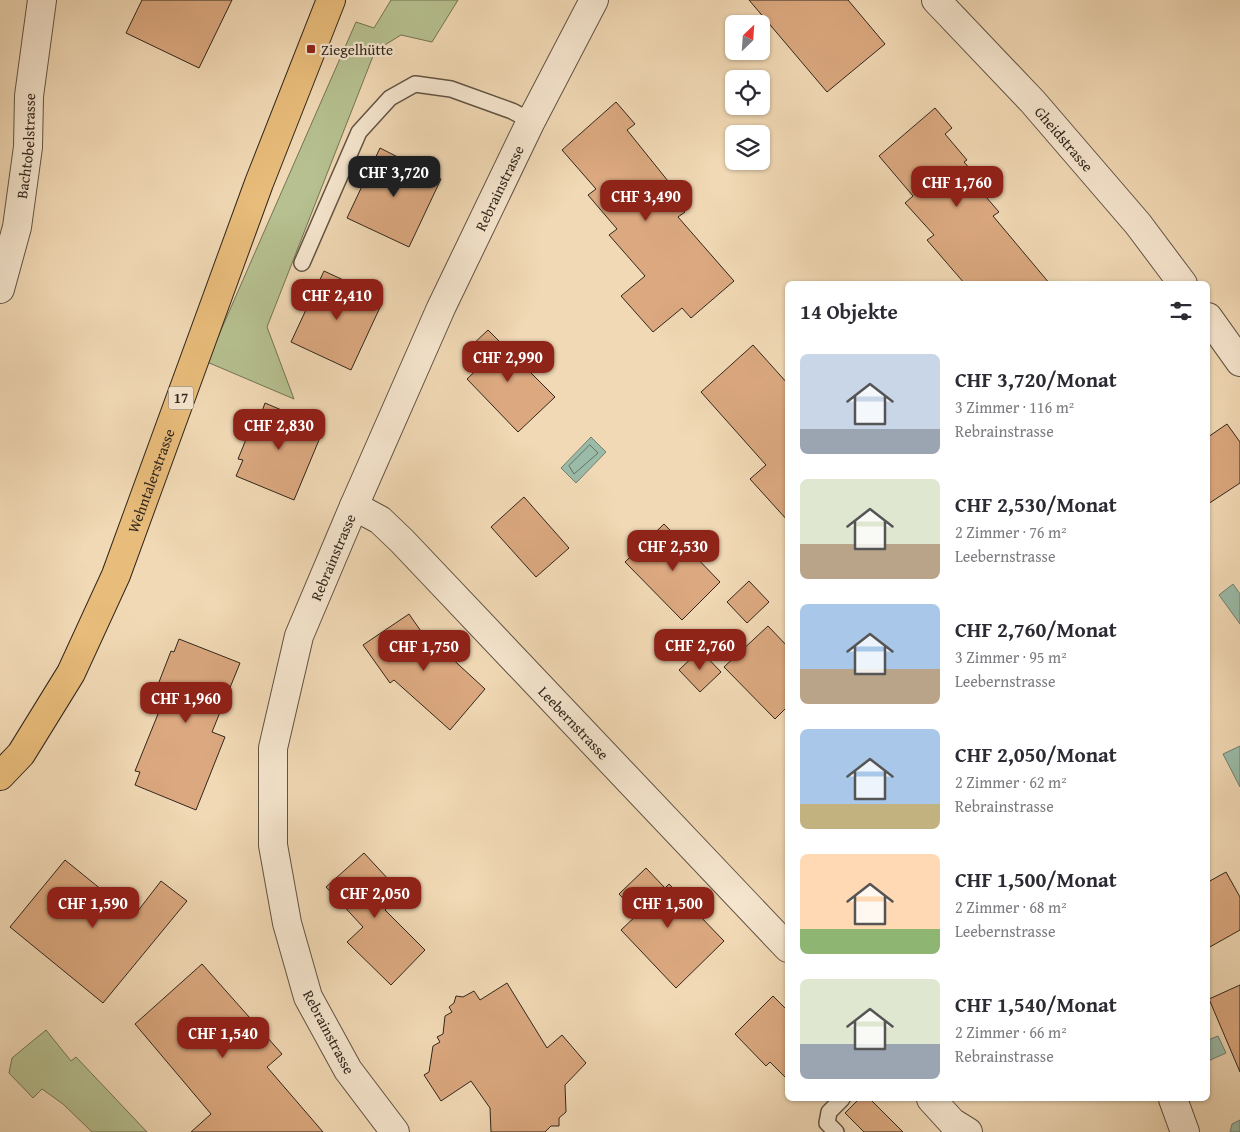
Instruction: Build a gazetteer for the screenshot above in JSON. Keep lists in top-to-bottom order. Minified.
{"streets":{"main road":["17","Wehntalerstrasse"],"street":["Gheidstrasse","Bachtobelstrasse","Rebrainstrasse","Leebernstrasse"]},"crossings":[["Rebrainstrasse","Leebernstrasse"]],"places":{"transit":["Ziegelhütte"]},"north":"top right","page":{"price":["CHF 3,720","CHF 1,760","CHF 3,490","CHF 2,410","CHF 2,990","CHF 2,830","CHF 2,530","CHF 2,760","CHF 1,750","CHF 1,960","CHF 2,050","CHF 1,590","CHF 1,500","CHF 1,540"],"heading":"14 Objekte","list":[{"name":"CHF 3,720/Monat","note":"3 Zimmer · 116 m² · Rebrainstrasse"},{"name":"CHF 2,530/Monat","note":"2 Zimmer · 76 m² · Leebernstrasse"},{"name":"CHF 2,760/Monat","note":"3 Zimmer · 95 m² · Leebernstrasse"},{"name":"CHF 2,050/Monat","note":"2 Zimmer · 62 m² · Rebrainstrasse"},{"name":"CHF 1,500/Monat","note":"2 Zimmer · 68 m² · Leebernstrasse"},{"name":"CHF 1,540/Monat","note":"2 Zimmer · 66 m² · Rebrainstrasse"}]}}
